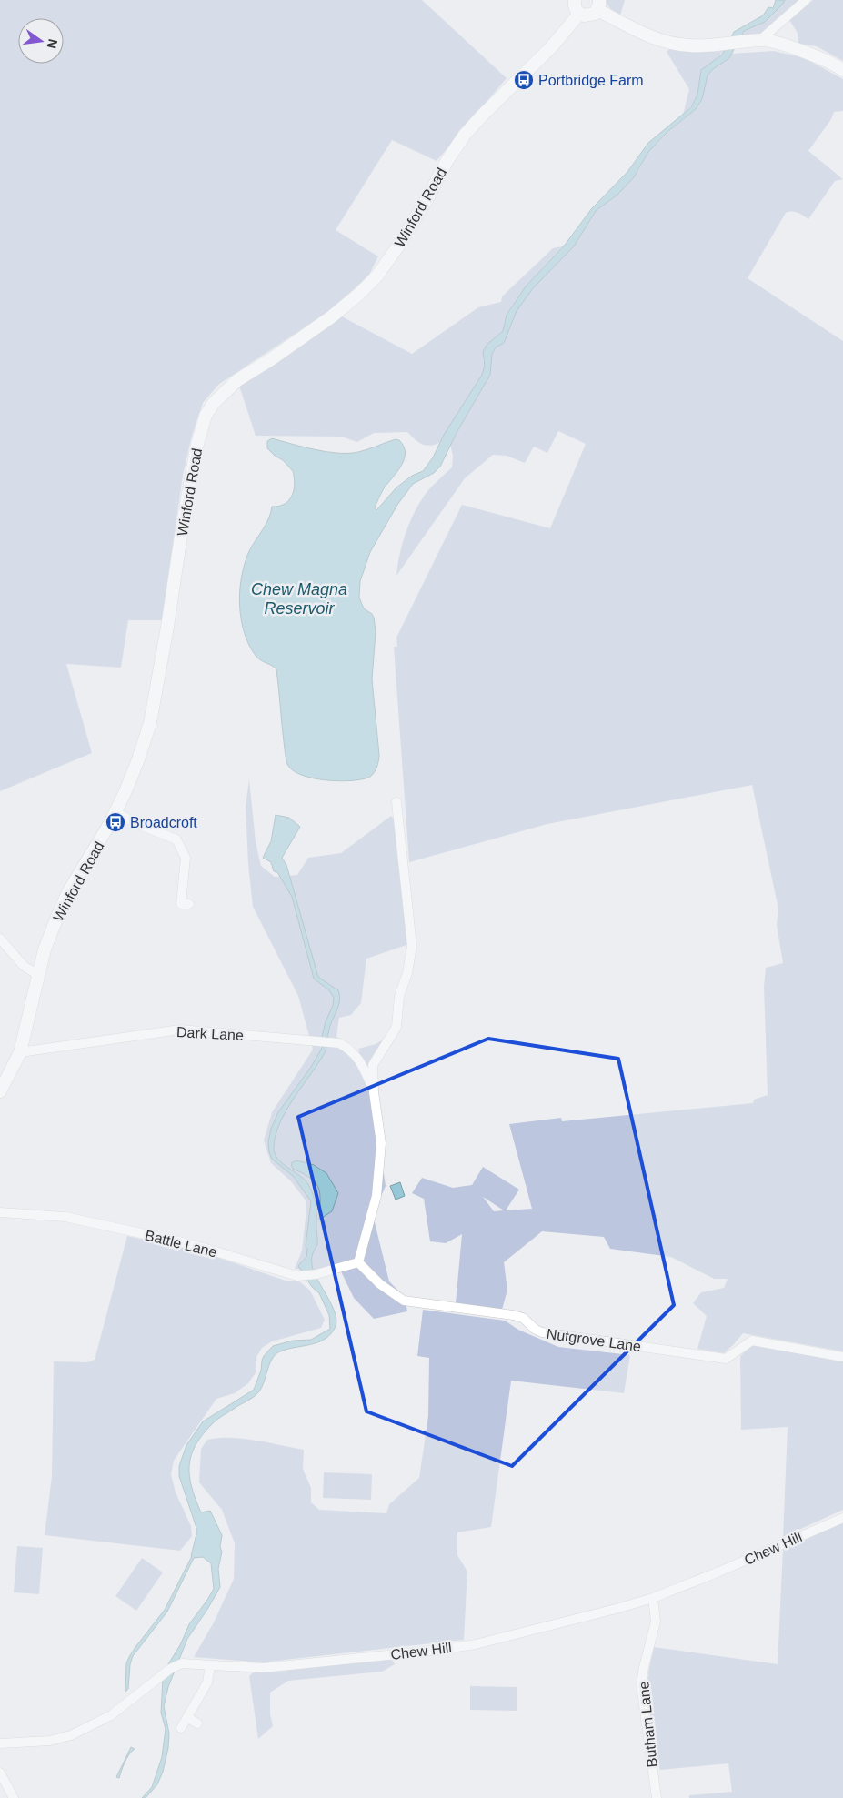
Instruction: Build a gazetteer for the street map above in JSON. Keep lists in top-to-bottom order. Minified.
{"streets":{"main road":["Winford Road"],"street":["Dark Lane","Battle Lane","Nutgrove Lane","Chew Hill","Butham Lane"]},"crossings":[["Winford Road","Dark Lane"],["Battle Lane","Nutgrove Lane"],["Chew Hill","Butham Lane"]],"water":["Chew Magna Reservoir"],"places":{"bus stop":["Portbridge Farm","Broadcroft"]},"north":"right"}
